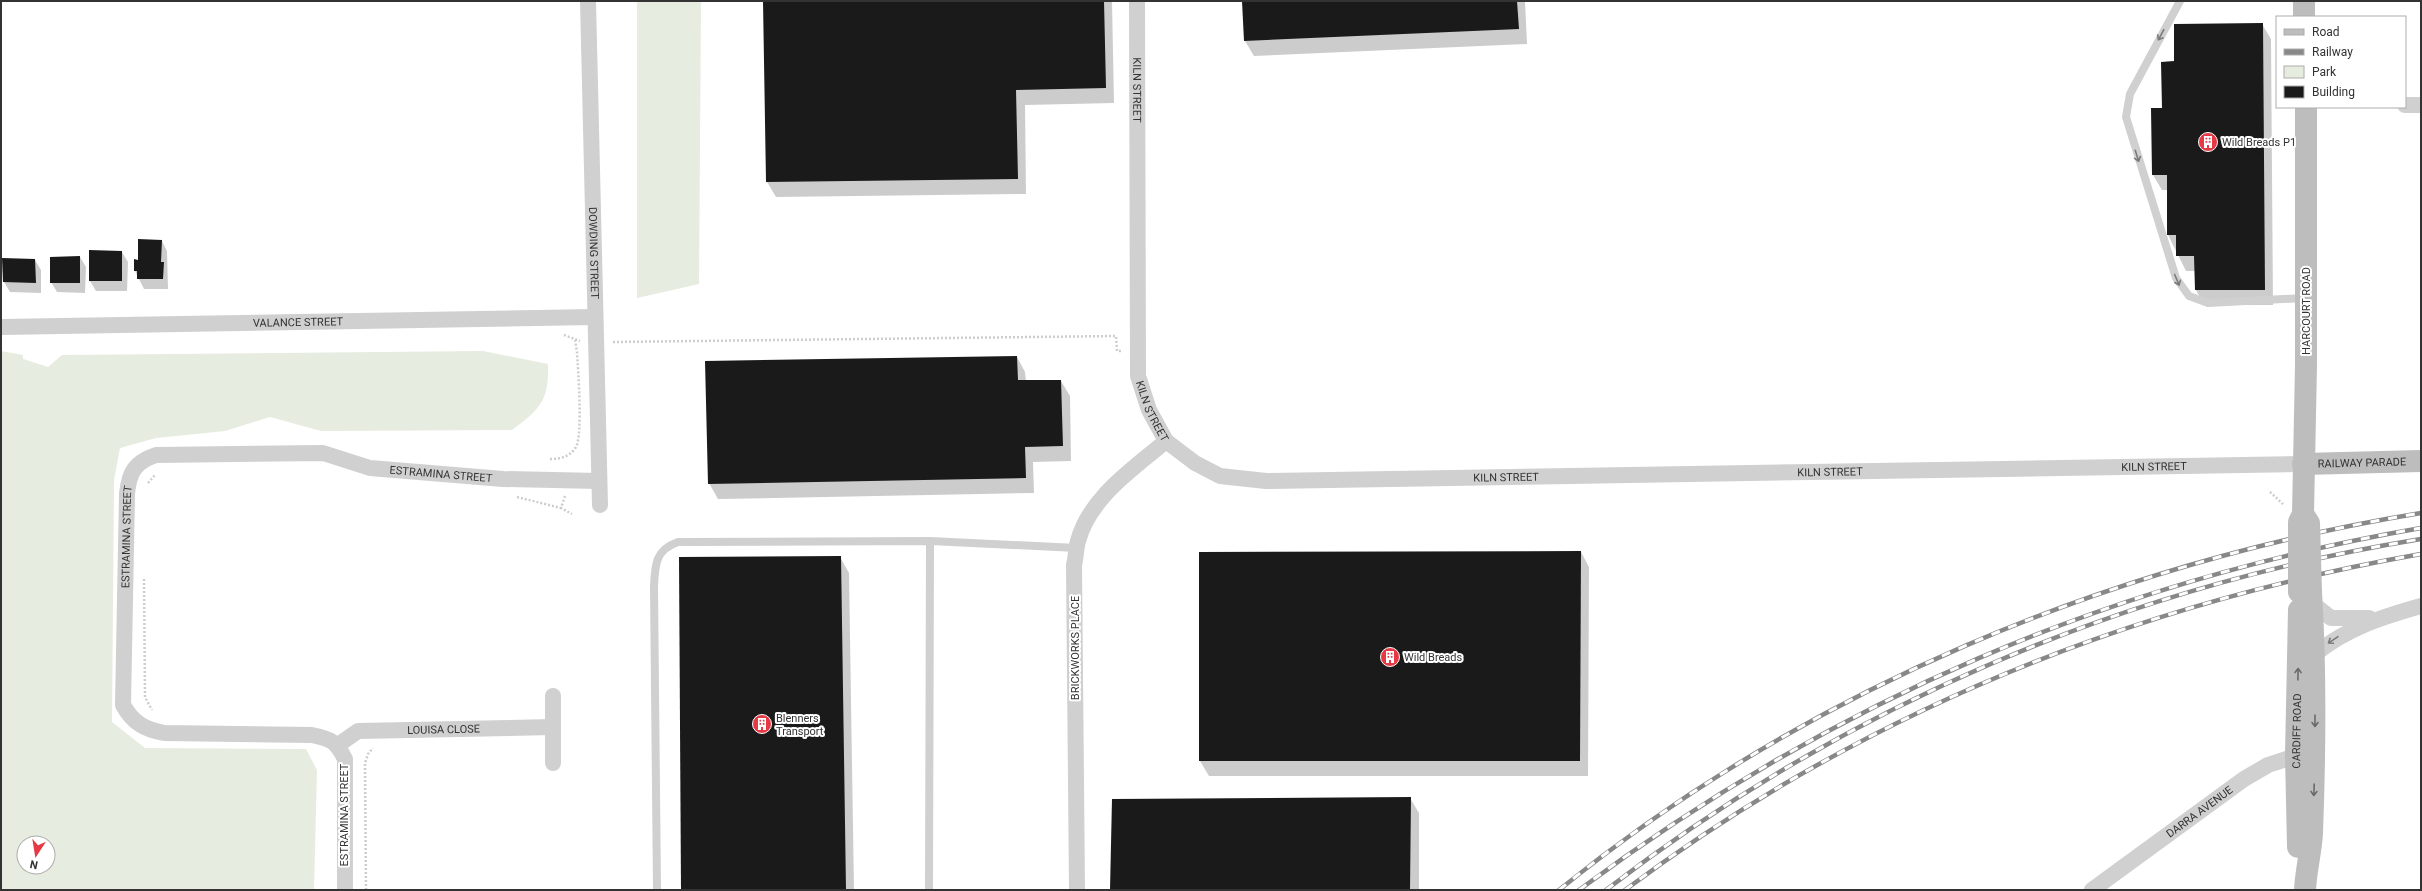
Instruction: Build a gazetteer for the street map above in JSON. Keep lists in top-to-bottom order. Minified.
{"streets":{"main road":["HARCOURT ROAD","RAILWAY PARADE","CARDIFF ROAD"],"street":["KILN STREET","DOWDING STREET","VALANCE STREET","ESTRAMINA STREET","BRICKWORKS PLACE","LOUISA CLOSE","DARRA AVENUE"]},"crossings":[["KILN STREET","HARCOURT ROAD"],["KILN STREET","RAILWAY PARADE"],["KILN STREET","BRICKWORKS PLACE"],["DOWDING STREET","VALANCE STREET"],["DOWDING STREET","ESTRAMINA STREET"],["HARCOURT ROAD","RAILWAY PARADE"],["HARCOURT ROAD","CARDIFF ROAD"],["ESTRAMINA STREET","LOUISA CLOSE"],["CARDIFF ROAD","DARRA AVENUE"]],"places":{"building":["Wild Breads P1","Wild Breads","Blenners Transport"]},"legend":["Road","Railway","Park","Building"],"north":"bottom"}
